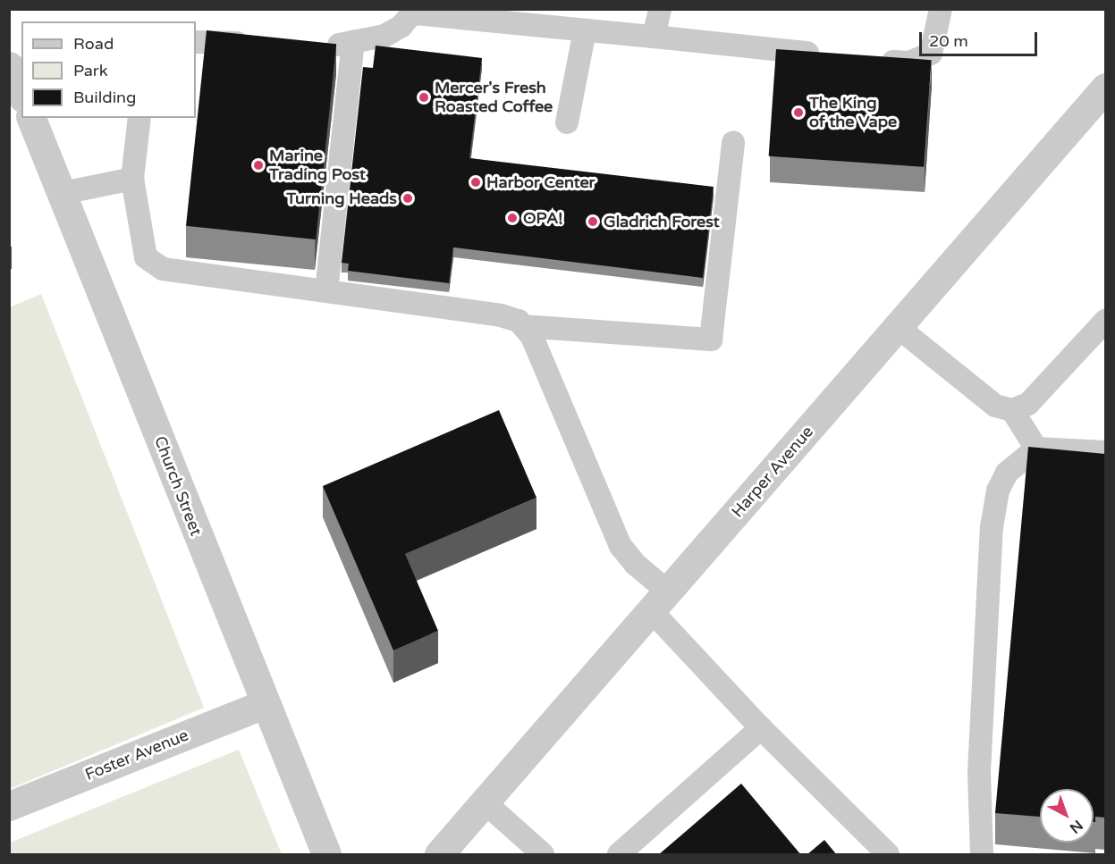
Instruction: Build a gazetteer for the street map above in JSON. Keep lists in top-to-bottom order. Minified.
{"streets":{"street":["Harper Avenue","Church Street","Foster Avenue"]},"crossings":[["Church Street","Foster Avenue"]],"places":["Mercer's Fresh Roasted Coffee","The King of the Vape","Marine Trading Post","Harbor Center","Turning Heads","OPA!","Gladrich Forest"],"legend":["Road","Park","Building"],"scale_bar":"20 m","north":"bottom right"}
